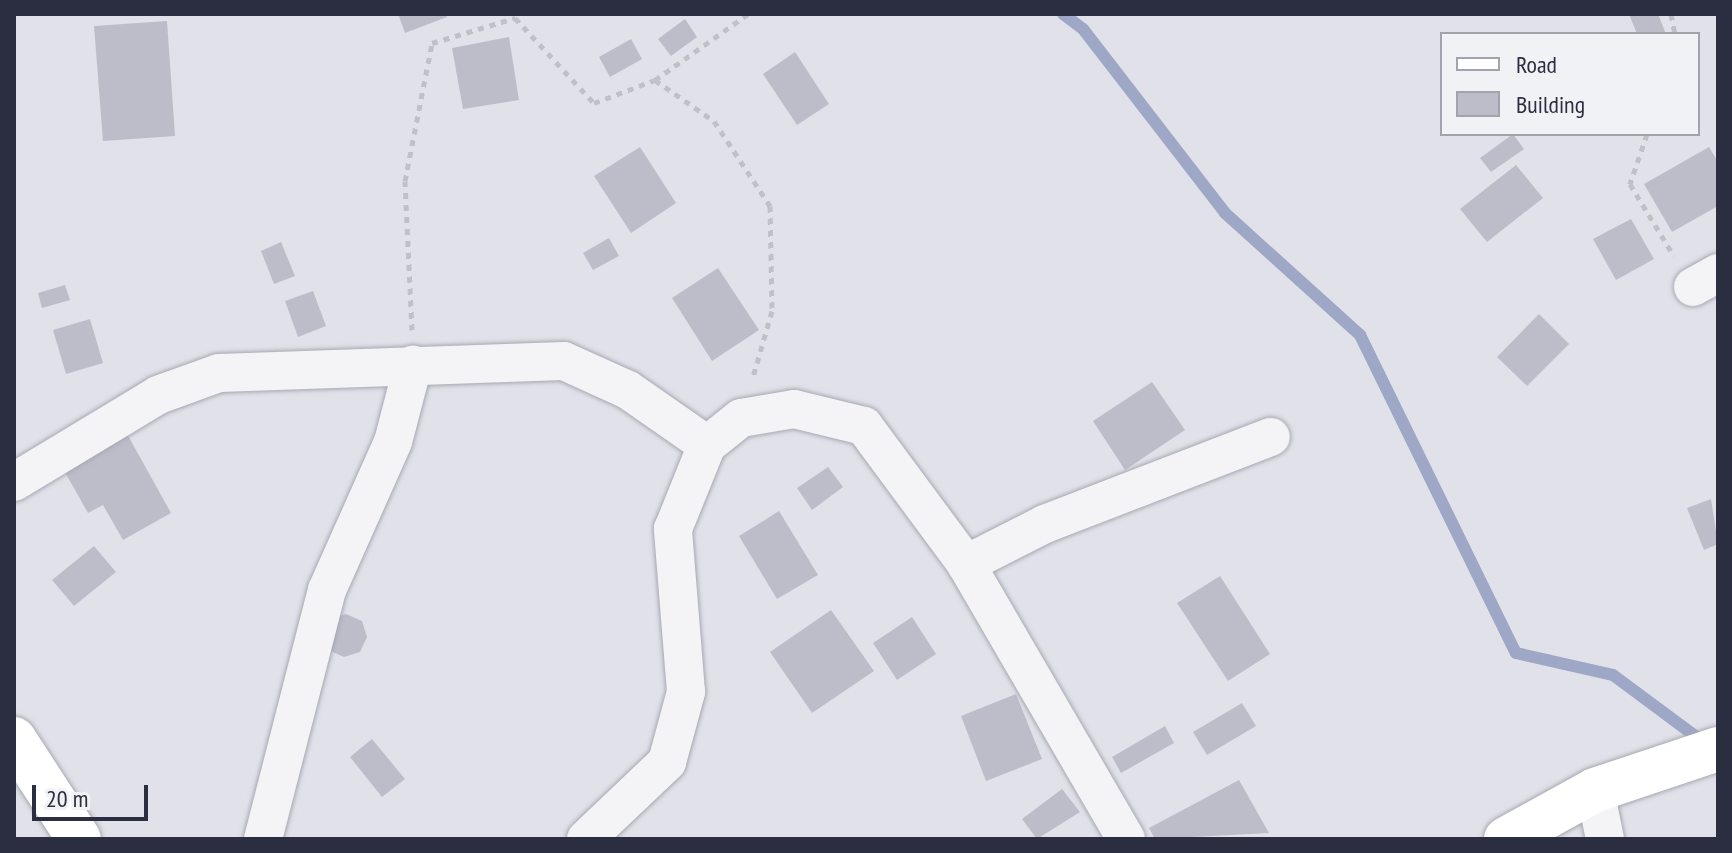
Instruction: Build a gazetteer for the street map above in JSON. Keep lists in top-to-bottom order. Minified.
{"legend":["Road","Building"],"scale_bar":"20 m"}
